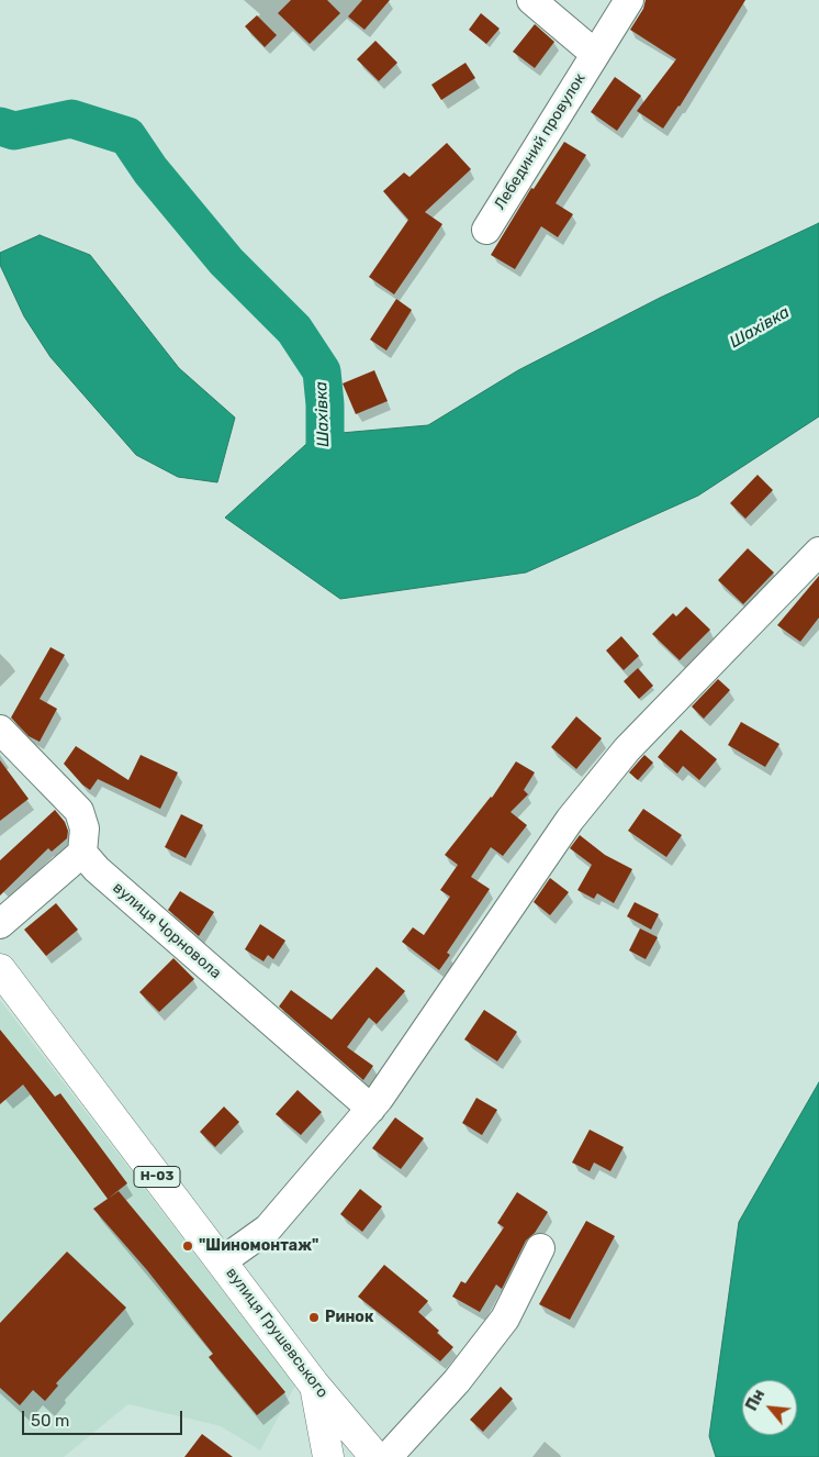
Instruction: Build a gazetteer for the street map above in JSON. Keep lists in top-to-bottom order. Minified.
{"streets":{"main road":["Н-03","вулиця Грушевського"],"street":["Лебединий провулок","вулиця Чорновола"]},"crossings":[["Н-03","вулиця Грушевського"]],"water":["Шахівка"],"places":["\"Шиномонтаж\"","Ринок"],"scale_bar":"50 m","north":"top left"}
